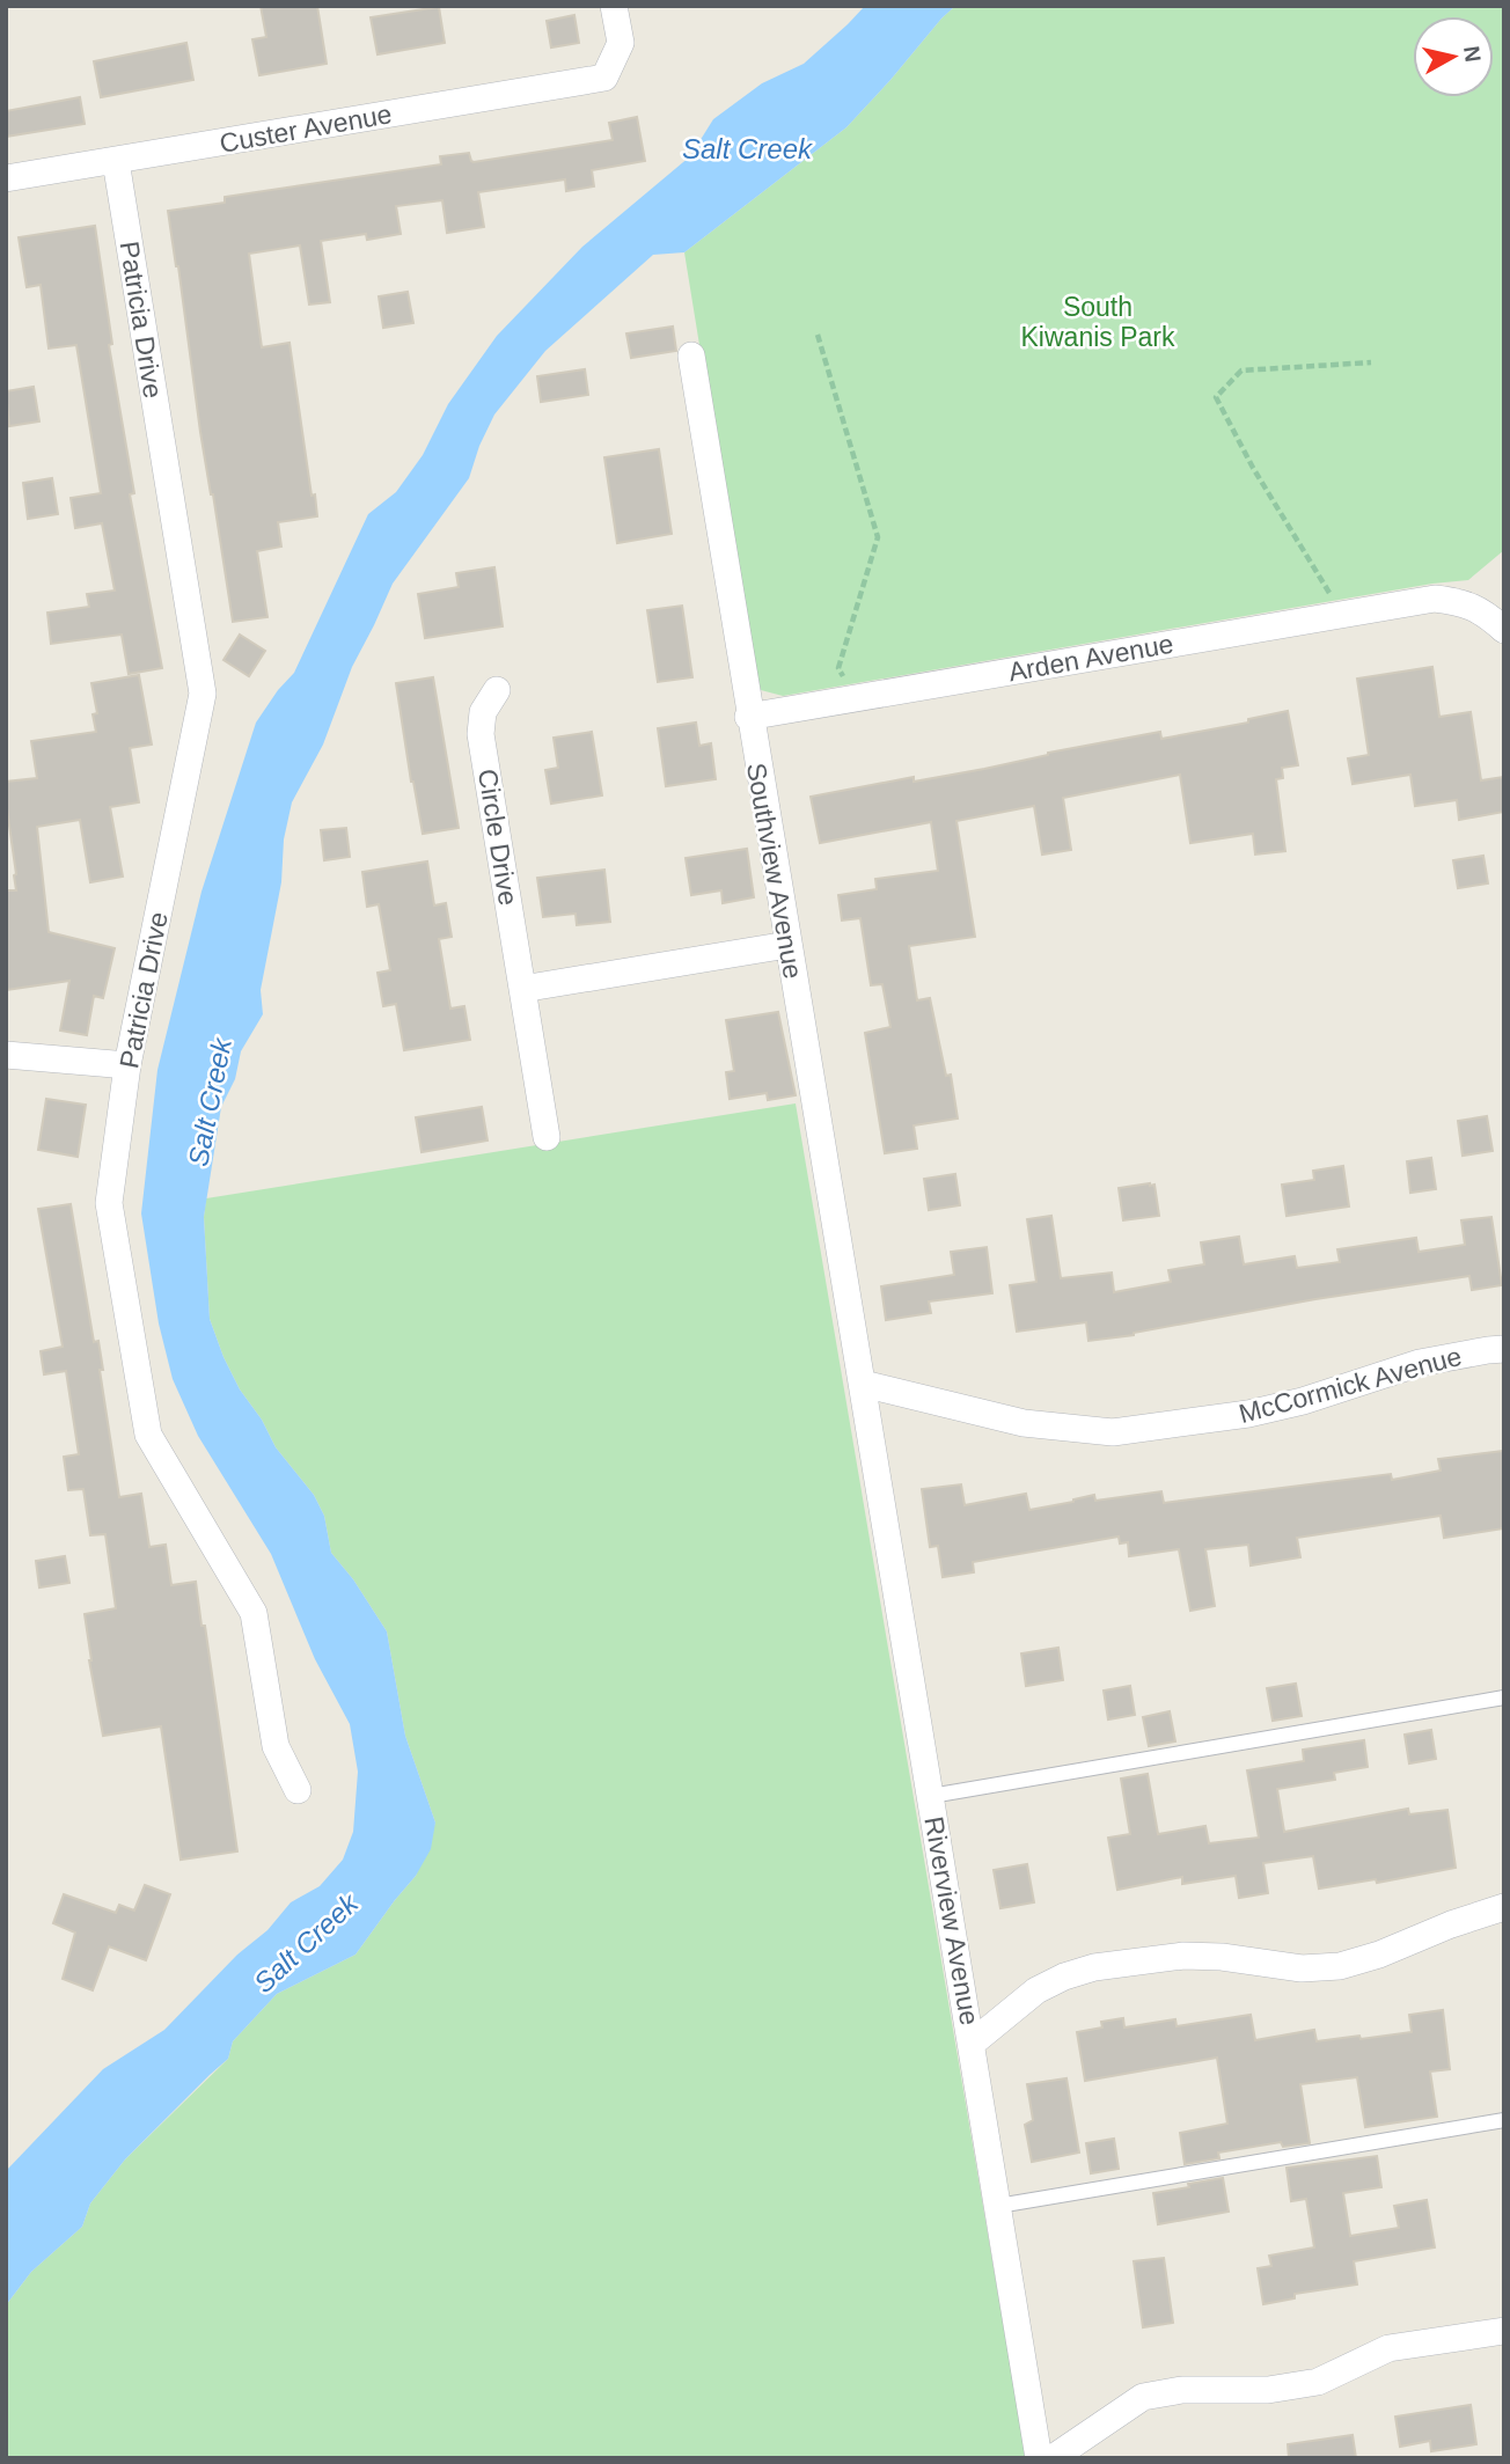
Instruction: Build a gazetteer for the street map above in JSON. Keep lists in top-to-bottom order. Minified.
{"streets":{"street":["Custer Avenue","Patricia Drive","Arden Avenue","Circle Drive","Southview Avenue","McCormick Avenue","Riverview Avenue"]},"crossings":[["Custer Avenue","Patricia Drive"],["Arden Avenue","Southview Avenue"],["Southview Avenue","McCormick Avenue"],["Southview Avenue","Riverview Avenue"],["McCormick Avenue","Riverview Avenue"]],"water":["Salt Creek"],"parks":["South Kiwanis Park"],"north":"right"}
